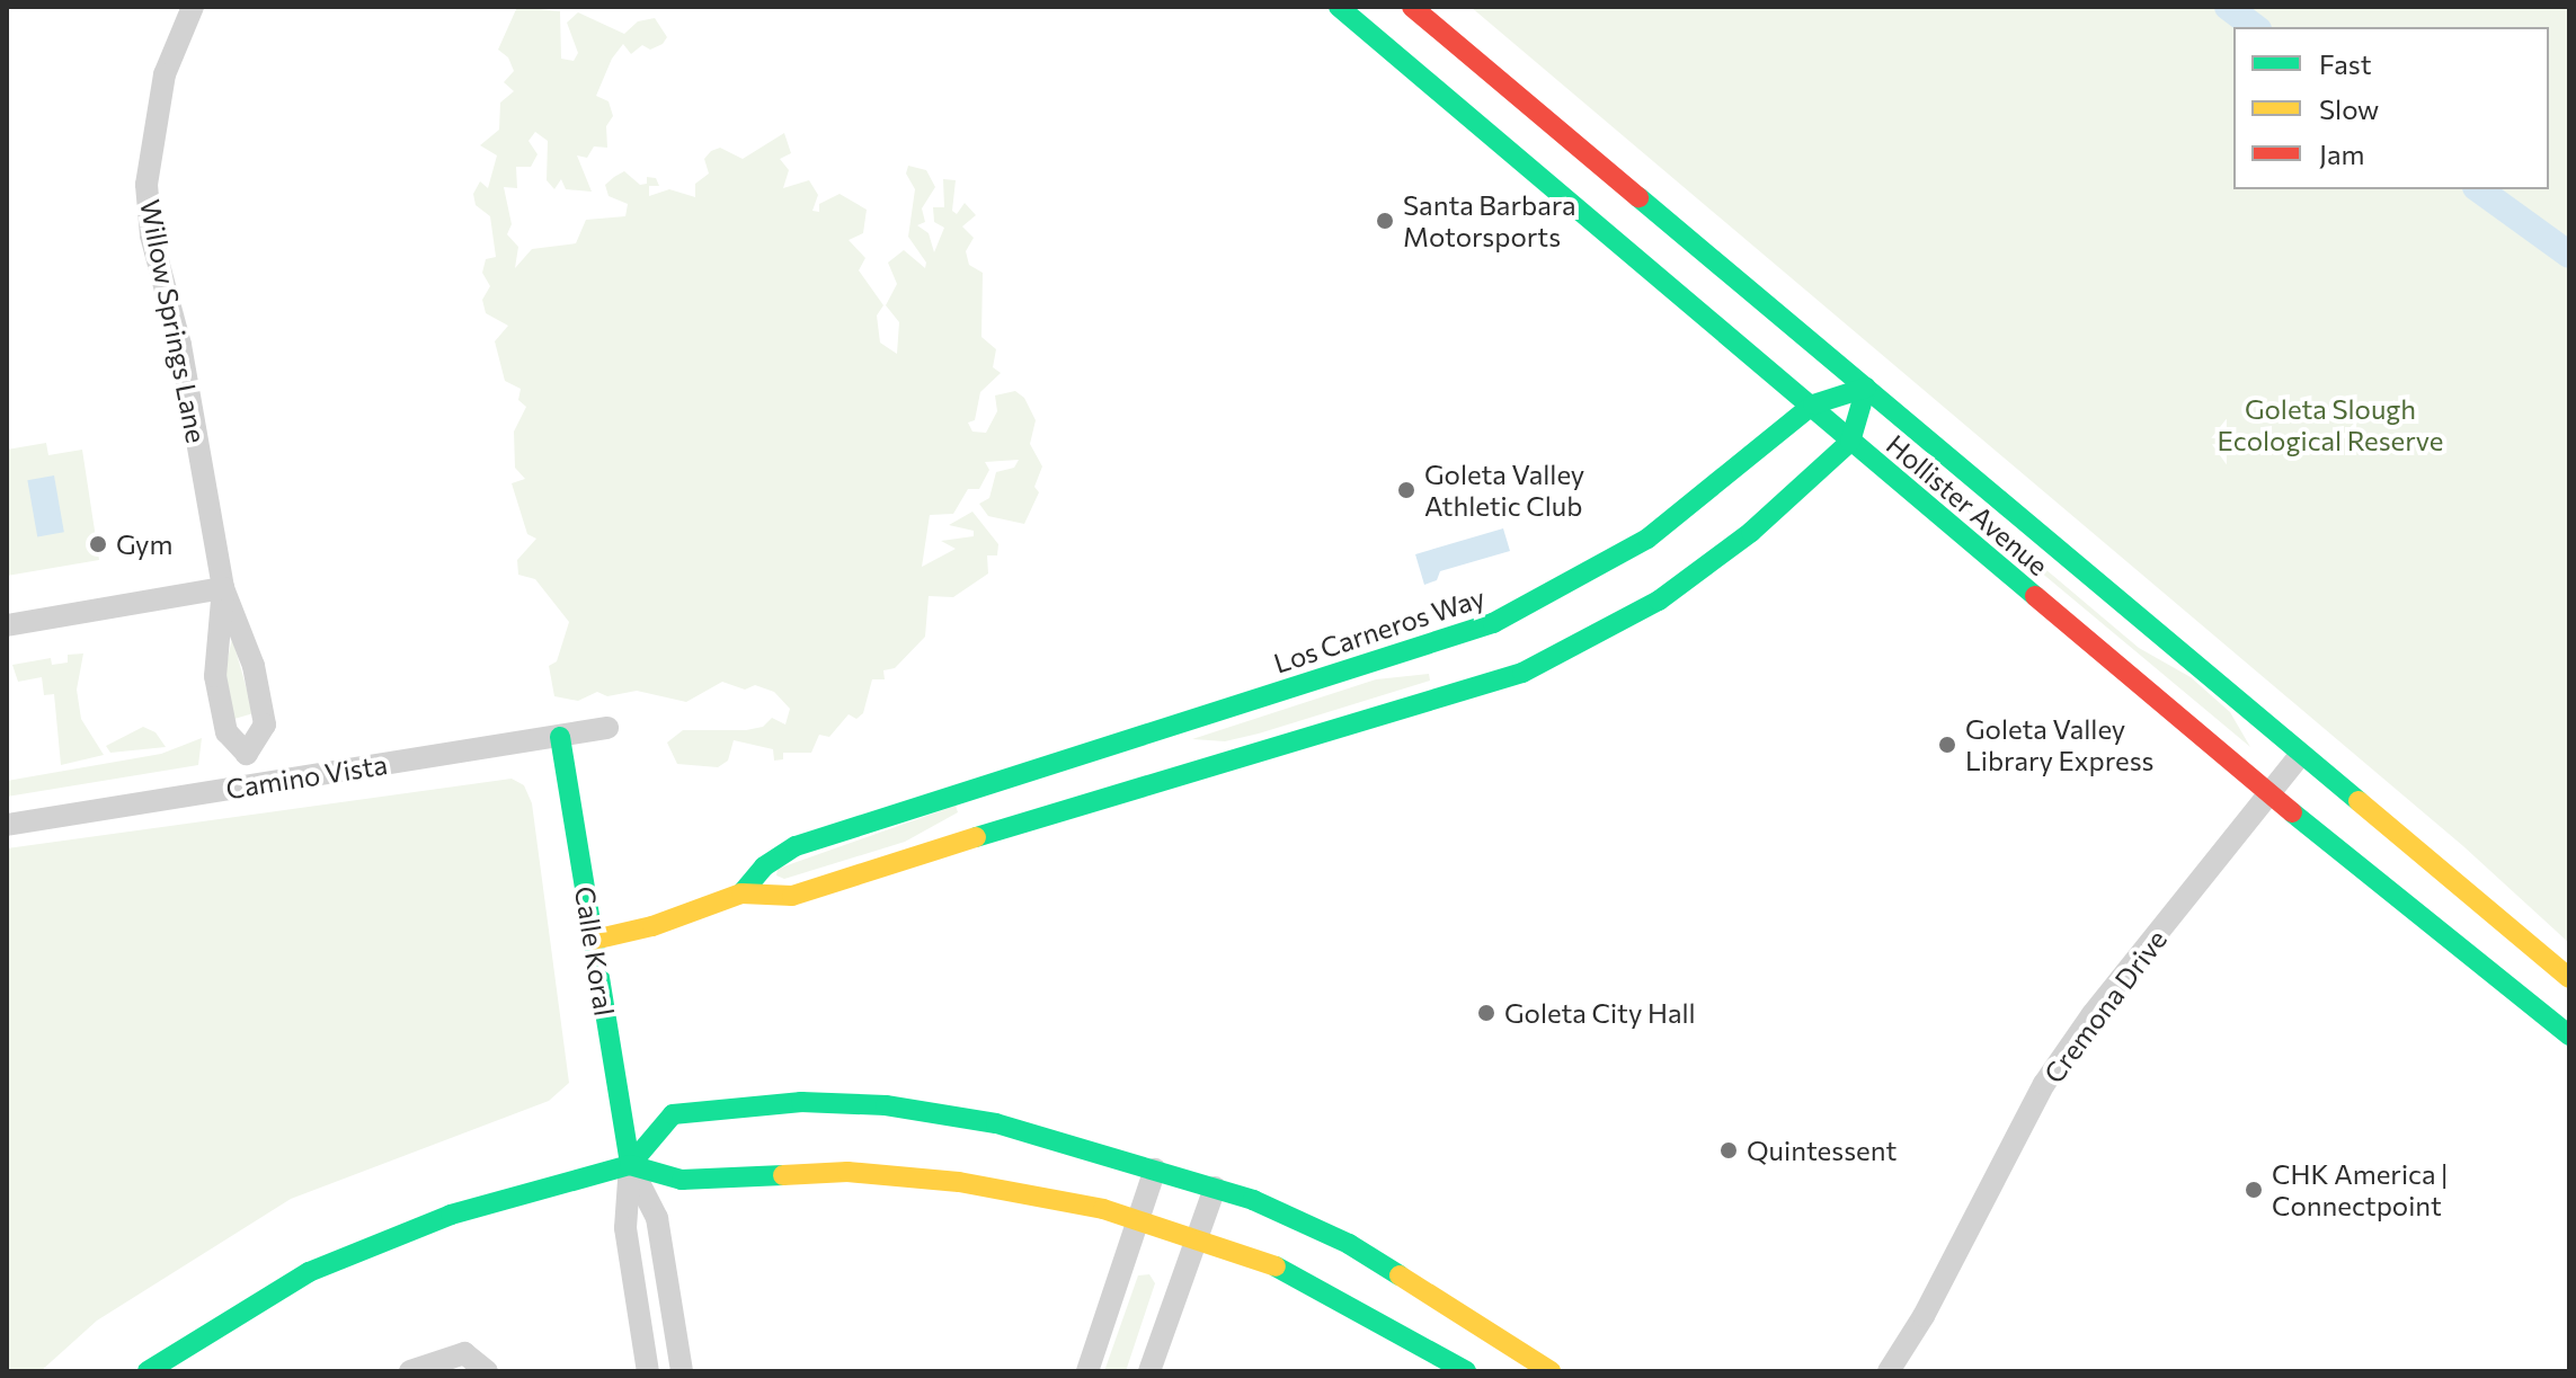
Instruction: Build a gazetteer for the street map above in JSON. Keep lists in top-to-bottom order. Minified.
{"streets":{"main road":["Hollister Avenue","Los Carneros Way","Calle Koral"],"street":["Willow Springs Lane","Camino Vista","Cremona Drive"]},"crossings":[["Willow Springs Lane","Camino Vista"],["Hollister Avenue","Los Carneros Way"],["Hollister Avenue","Cremona Drive"],["Los Carneros Way","Calle Koral"],["Camino Vista","Calle Koral"]],"parks":["Goleta Slough Ecological Reserve"],"places":["Santa Barbara Motorsports","Goleta Valley Athletic Club","Gym","Goleta Valley Library Express","Goleta City Hall","Quintessent","CHK America | Connectpoint"],"legend":["Fast","Slow","Jam"]}
